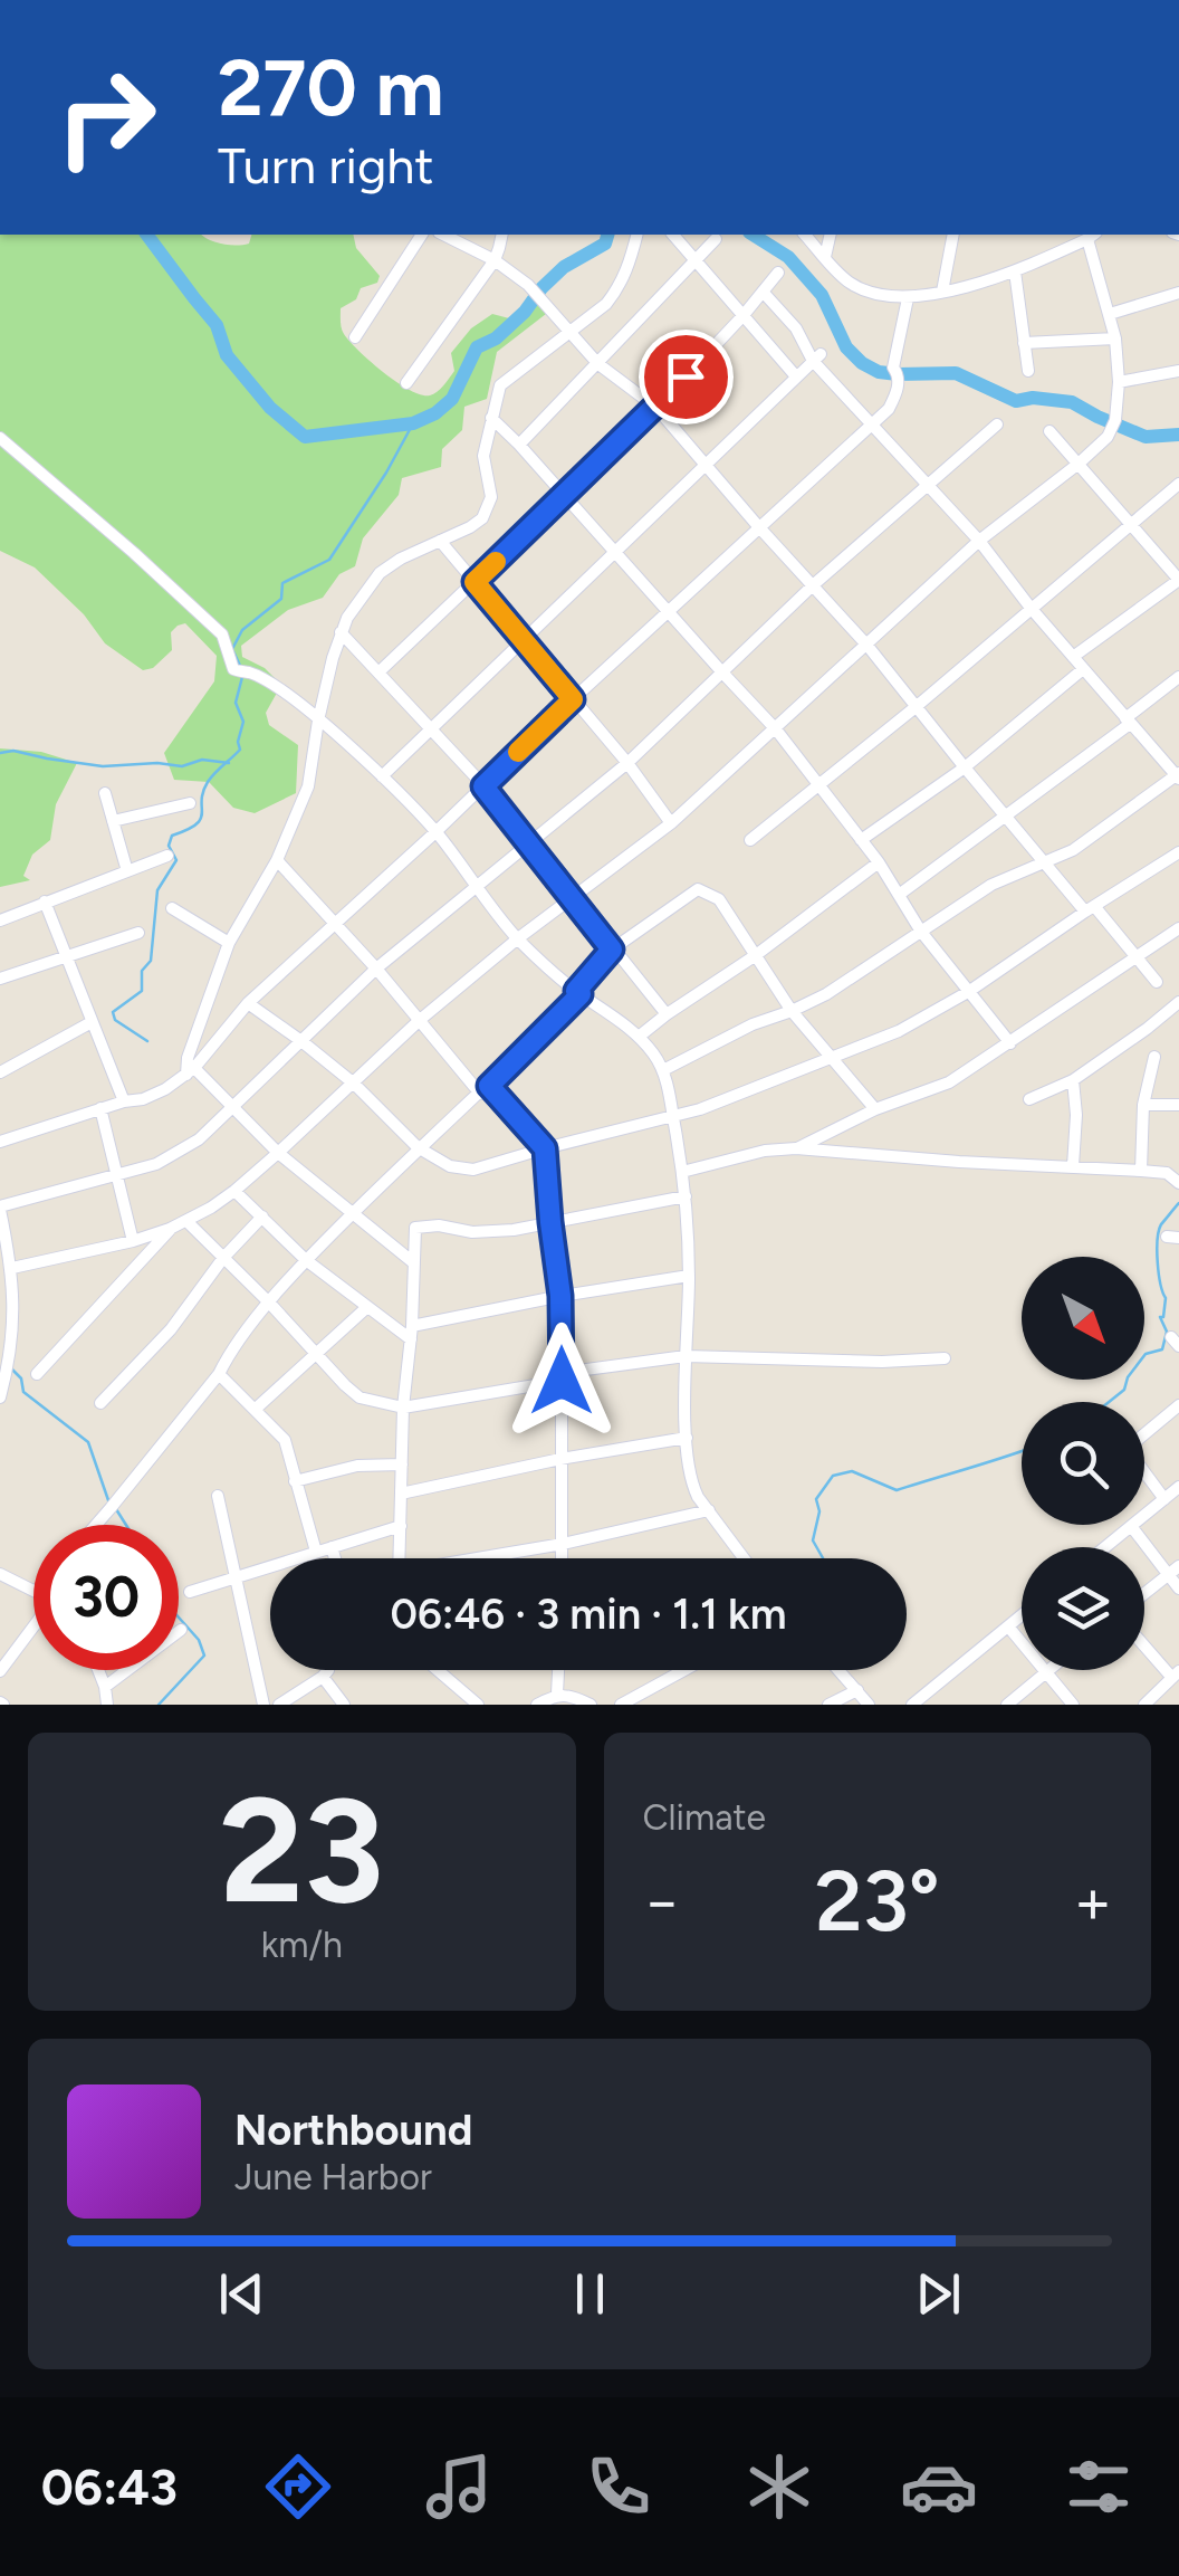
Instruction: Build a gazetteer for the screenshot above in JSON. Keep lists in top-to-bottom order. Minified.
{"north":"bottom right","page":{"turn":["270 m","Turn right"],"limit":"30","trip":"06:46 · 3 min · 1.1 km","tile":[["23","km/h"],"Climate"],"heat":["−","23°","+"],"song":["Northbound","June Harbor"],"tabs":"06:43"}}
